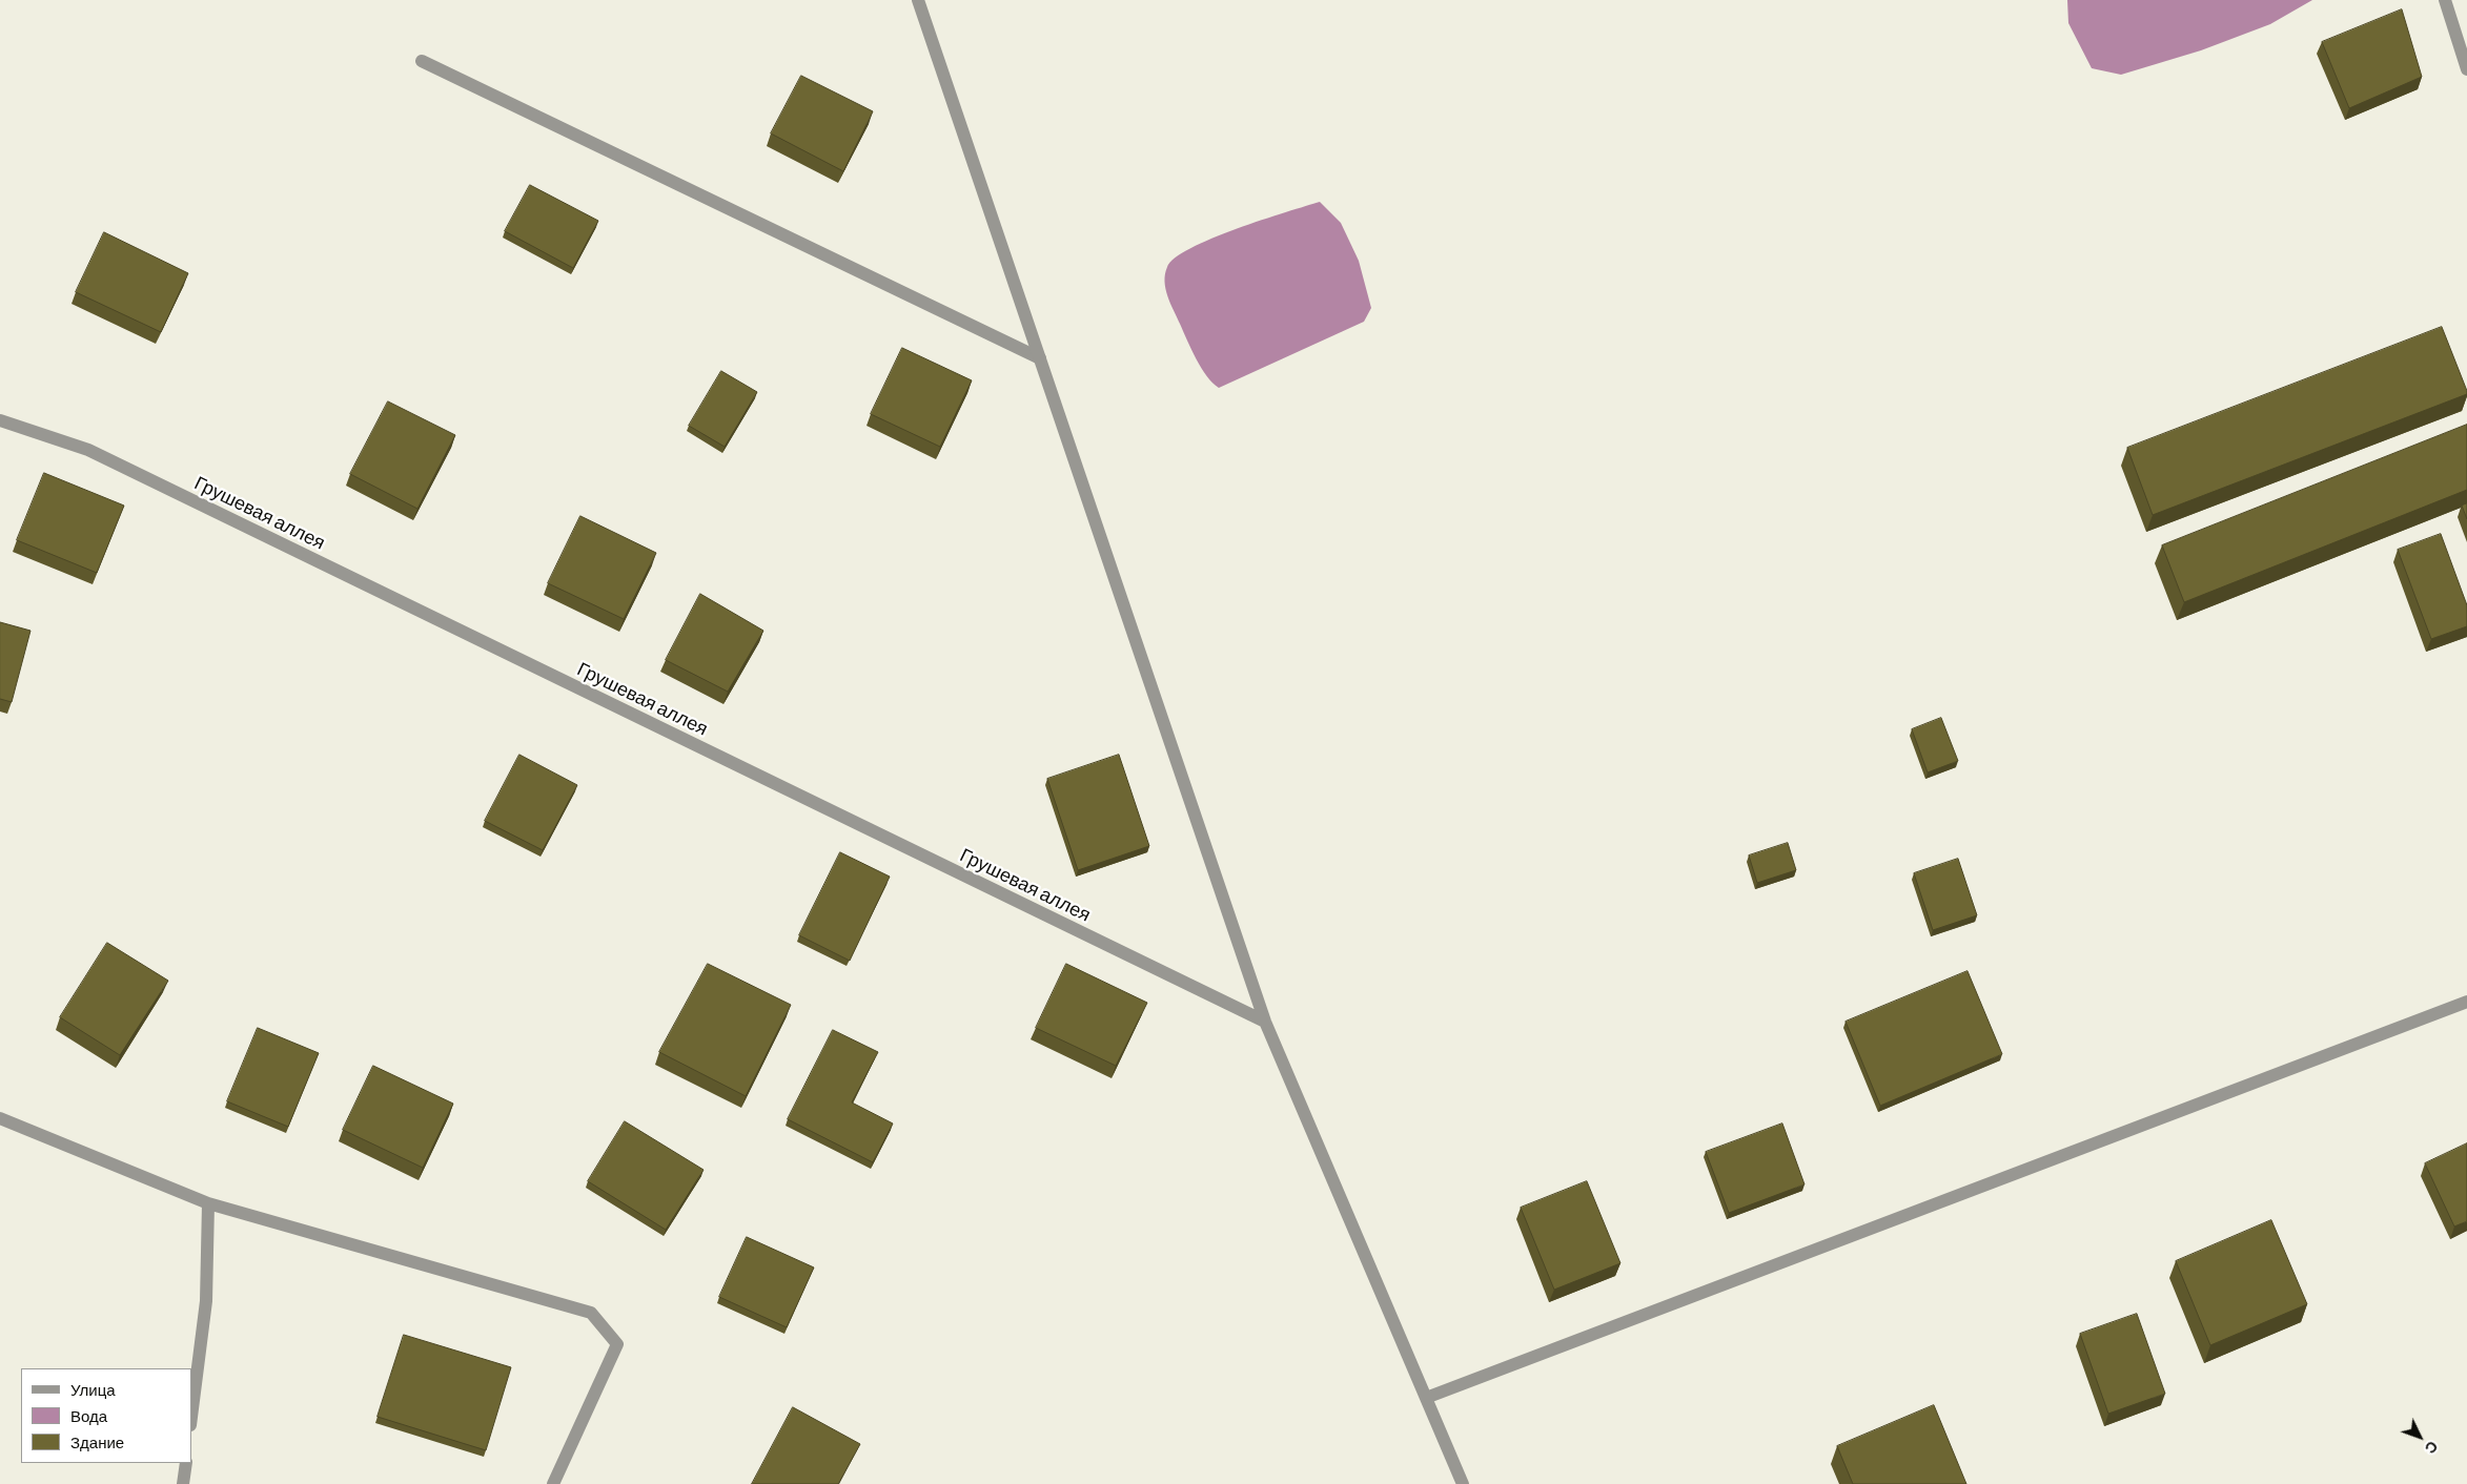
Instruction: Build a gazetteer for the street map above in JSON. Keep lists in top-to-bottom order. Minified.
{"streets":{"street":["Грушевая аллея"]},"legend":["Улица","Вода","Здание"],"north":"bottom right"}
